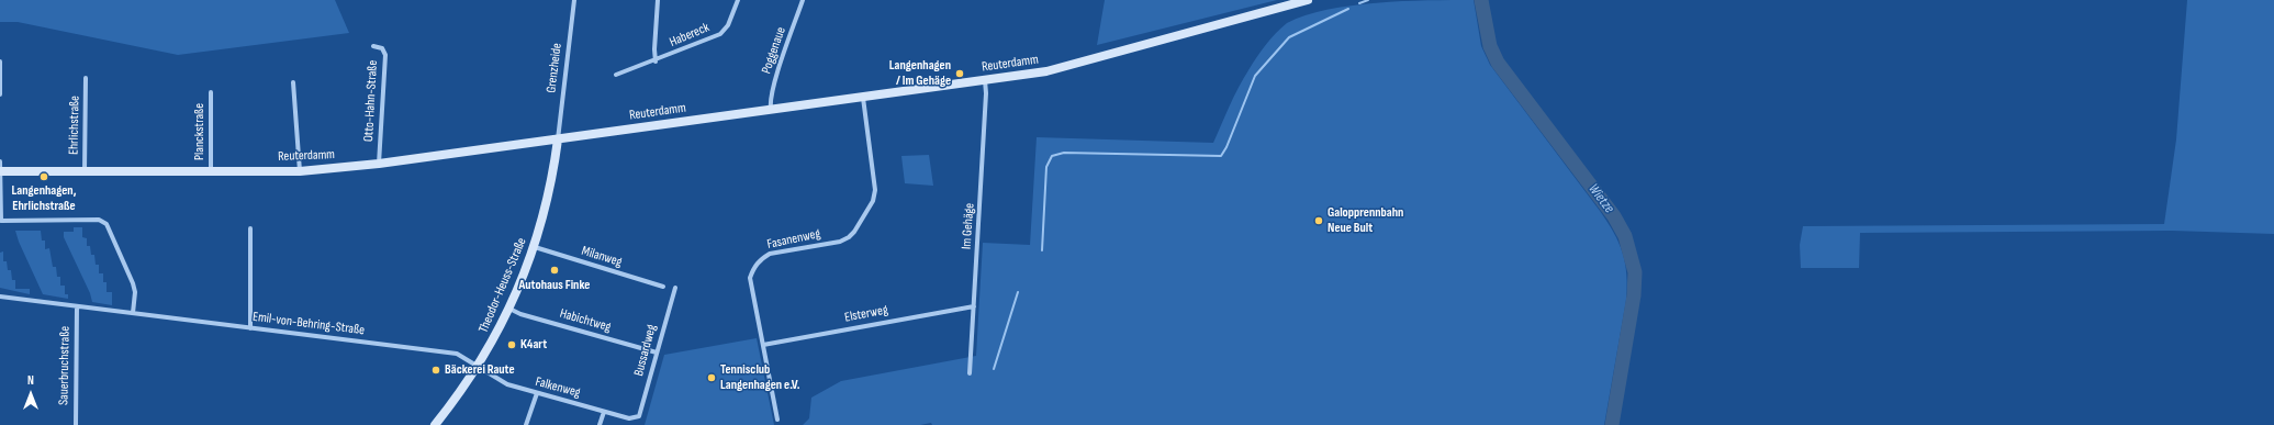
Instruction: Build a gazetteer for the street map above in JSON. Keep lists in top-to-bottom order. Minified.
{"streets":{"street":["Habereck","Poggenaue","Reuterdamm","Grenzheide","Otto-Hahn-Straße","Ehrlichstraße","Planckstraße","Im Gehäge","Fasanenweg","Milanweg","Theodor-Heuss-Straße","Elsterweg","Habichtweg","Emil-von-Behring-Straße","Bussardweg","Sauerbruchstraße","Falkenweg"]},"crossings":[["Poggenaue","Reuterdamm"],["Reuterdamm","Grenzheide"],["Reuterdamm","Otto-Hahn-Straße"],["Reuterdamm","Ehrlichstraße"],["Reuterdamm","Planckstraße"],["Reuterdamm","Im Gehäge"],["Reuterdamm","Fasanenweg"],["Reuterdamm","Theodor-Heuss-Straße"],["Grenzheide","Theodor-Heuss-Straße"],["Im Gehäge","Elsterweg"],["Fasanenweg","Elsterweg"],["Milanweg","Theodor-Heuss-Straße"],["Theodor-Heuss-Straße","Habichtweg"],["Theodor-Heuss-Straße","Emil-von-Behring-Straße"],["Theodor-Heuss-Straße","Falkenweg"],["Habichtweg","Bussardweg"],["Emil-von-Behring-Straße","Sauerbruchstraße"],["Emil-von-Behring-Straße","Falkenweg"],["Bussardweg","Falkenweg"]],"water":["Wietze"],"places":["Langenhagen / Im Gehäge","Langenhagen, Ehrlichstraße","Galopprennbahn Neue Bult","Autohaus Finke","K4art","Bäckerei Raute","Tennisclub Langenhagen e.V."],"north":"top"}
